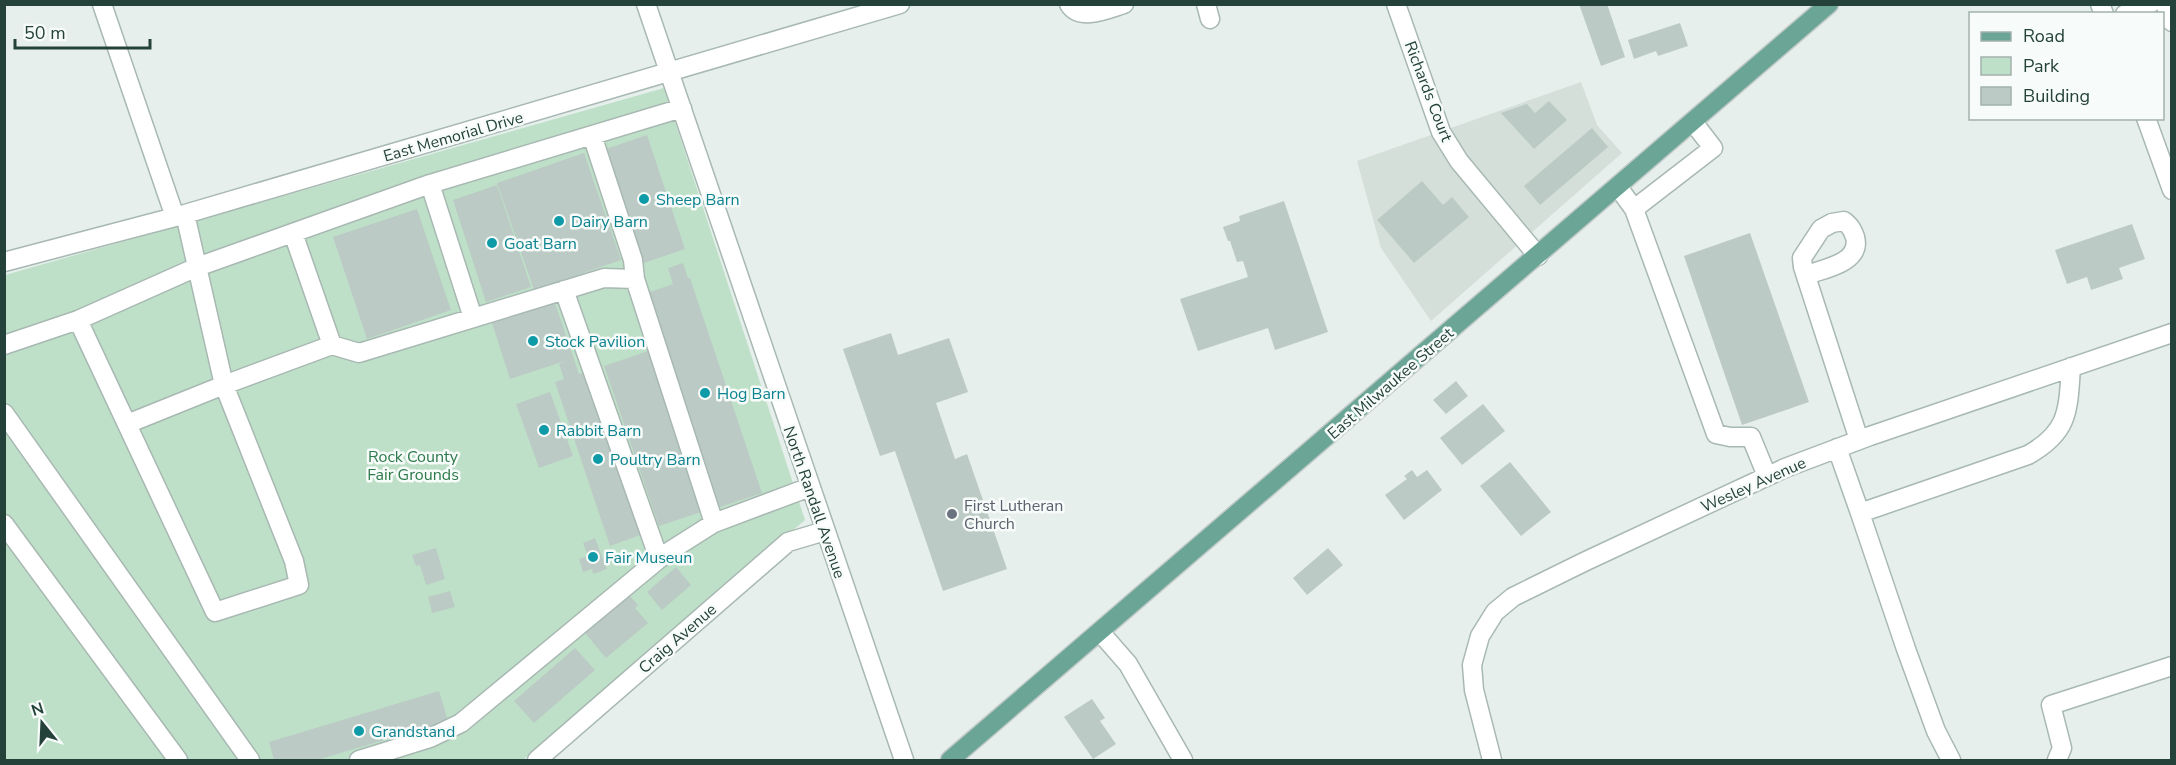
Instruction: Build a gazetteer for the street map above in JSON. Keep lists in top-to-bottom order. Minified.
{"streets":{"main road":["East Milwaukee Street"],"street":["Richards Court","East Memorial Drive","Wesley Avenue","North Randall Avenue","Craig Avenue"]},"crossings":[["Richards Court","East Milwaukee Street"],["East Memorial Drive","North Randall Avenue"],["North Randall Avenue","Craig Avenue"]],"parks":["Rock County Fair Grounds"],"places":["Sheep Barn","Dairy Barn","Goat Barn","Stock Pavilion","Hog Barn","Rabbit Barn","Poultry Barn","First Lutheran Church","Fair Museun","Grandstand"],"legend":["Road","Park","Building"],"scale_bar":"50 m","north":"top"}
